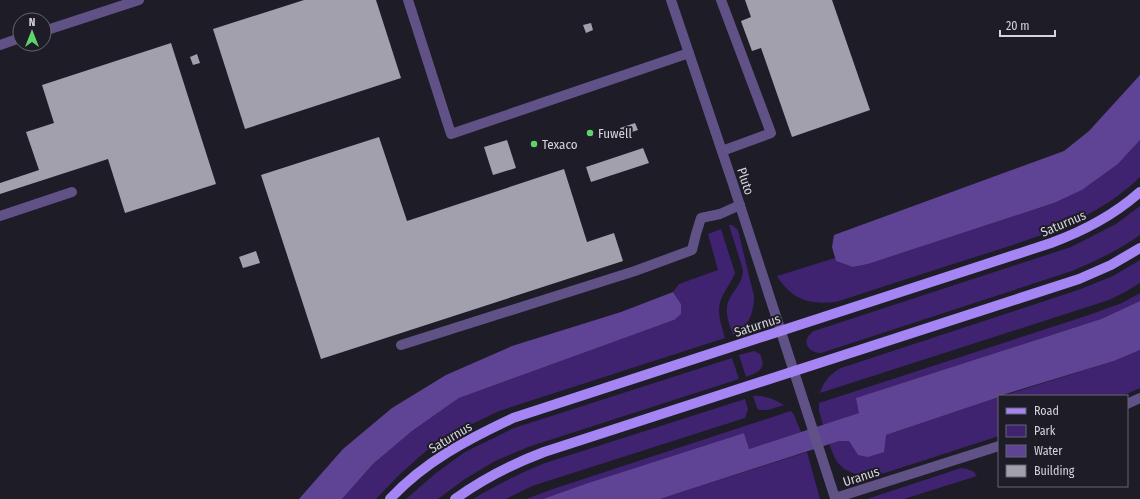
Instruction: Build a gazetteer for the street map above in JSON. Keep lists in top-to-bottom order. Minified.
{"streets":{"main road":["Saturnus"],"street":["Pluto","Uranus"]},"crossings":[["Pluto","Saturnus"],["Pluto","Uranus"]],"places":["Fuwell","Texaco"],"legend":["Road","Park","Water","Building"],"scale_bar":"20 m","north":"top"}
